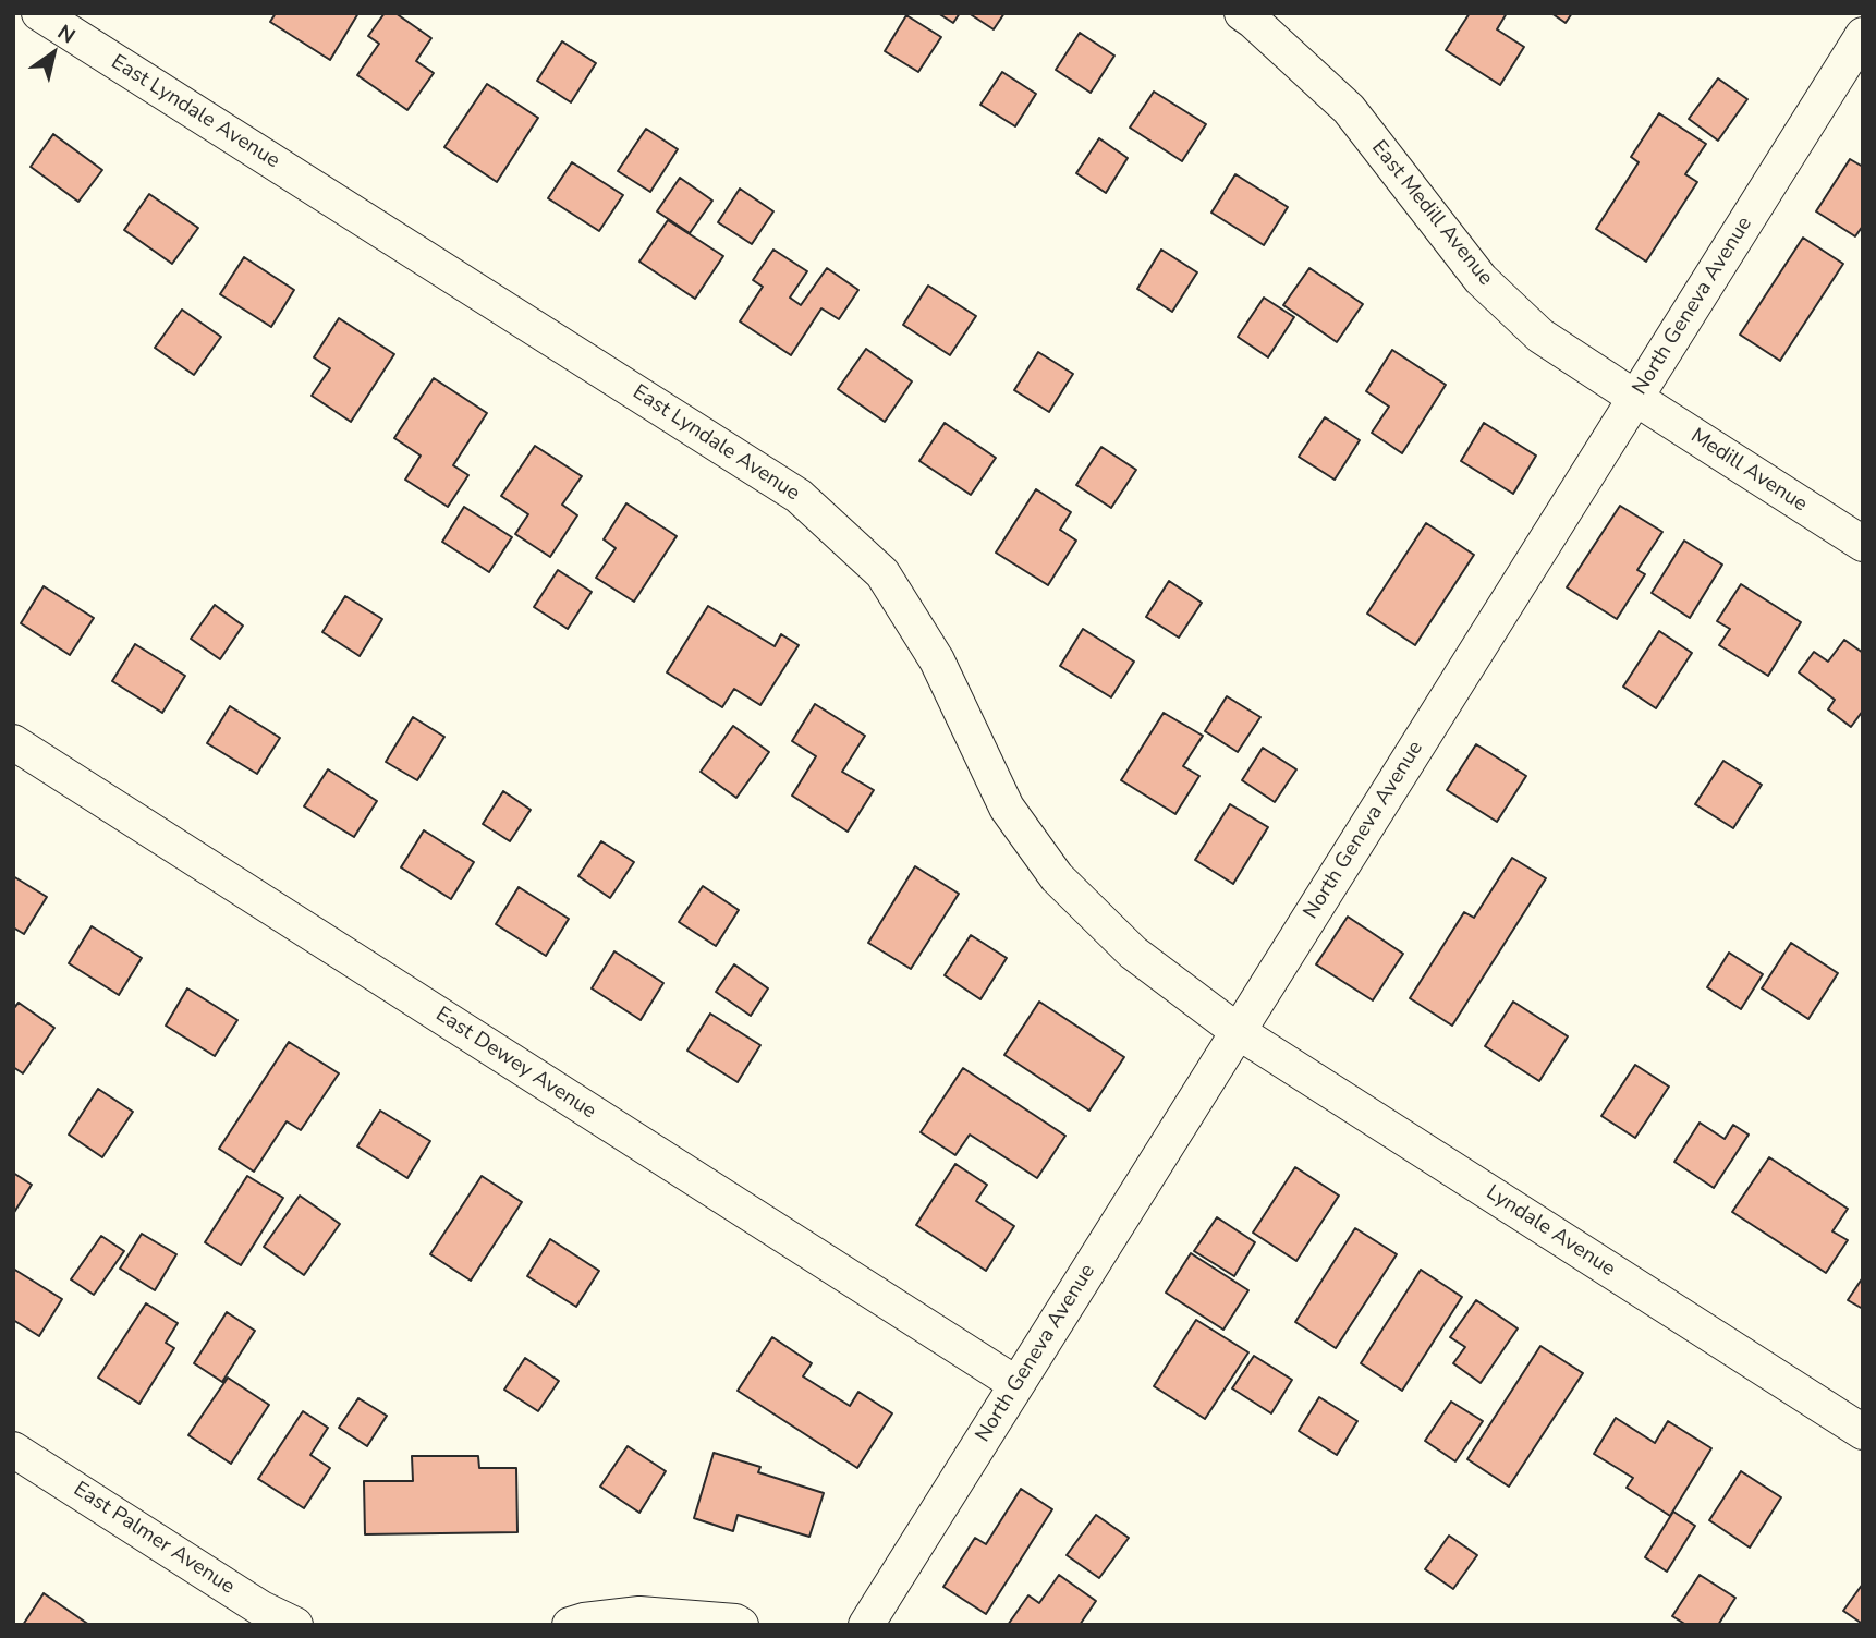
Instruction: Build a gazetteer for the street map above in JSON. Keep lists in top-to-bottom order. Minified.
{"streets":{"street":["East Lyndale Avenue","East Medill Avenue","North Geneva Avenue","Medill Avenue","East Dewey Avenue","Lyndale Avenue","East Palmer Avenue"]},"crossings":[["East Lyndale Avenue","North Geneva Avenue"],["East Lyndale Avenue","Lyndale Avenue"],["East Medill Avenue","North Geneva Avenue"],["East Medill Avenue","Medill Avenue"],["North Geneva Avenue","Medill Avenue"],["North Geneva Avenue","East Dewey Avenue"],["North Geneva Avenue","Lyndale Avenue"]],"north":"top right"}
